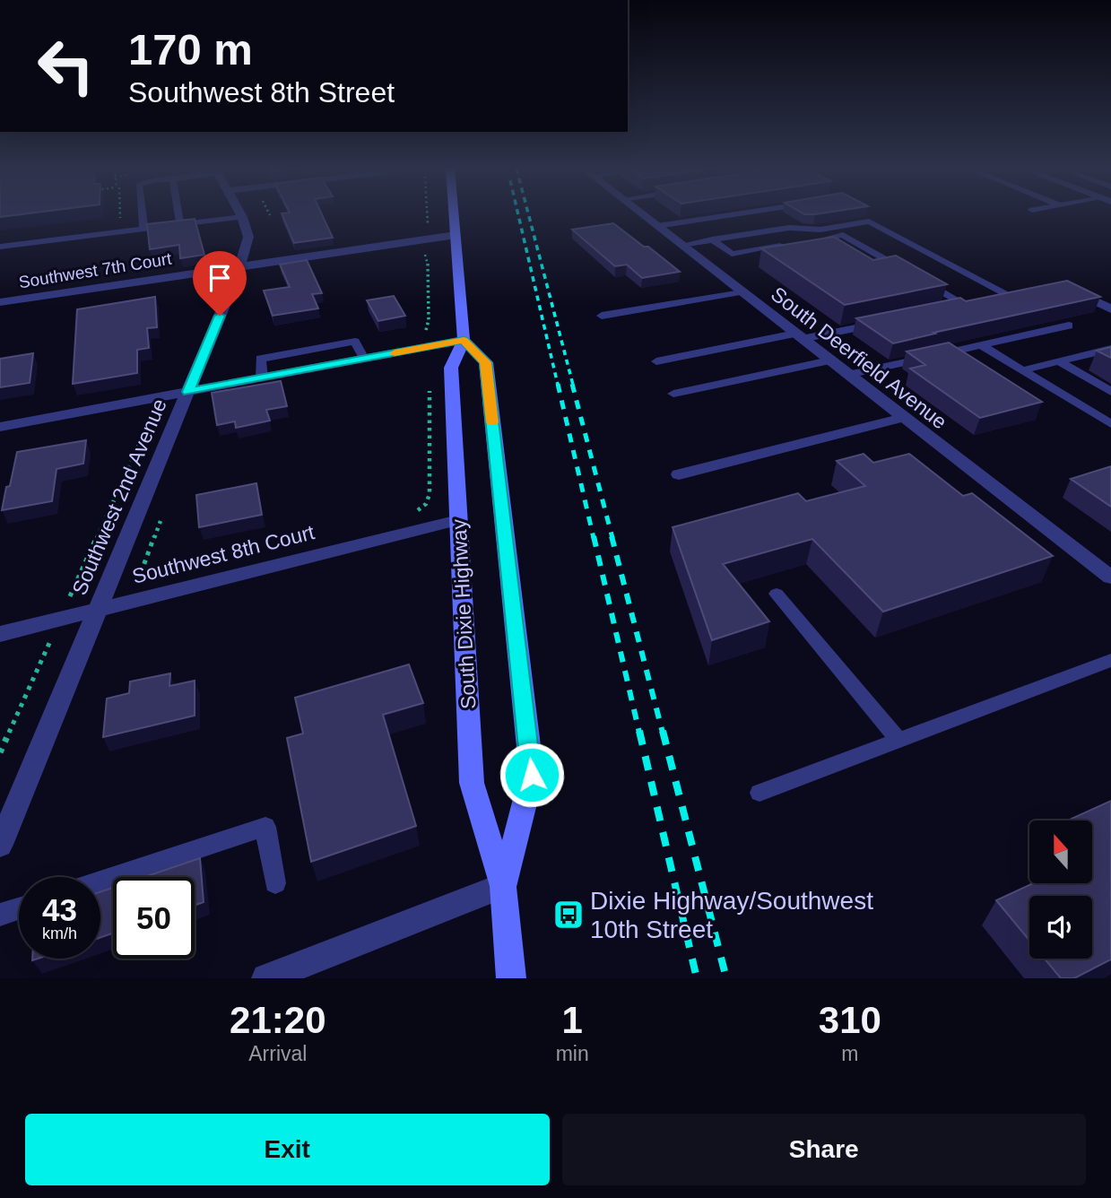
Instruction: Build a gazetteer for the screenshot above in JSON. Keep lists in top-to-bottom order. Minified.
{"streets":{"main road":["South Dixie Highway"],"street":["Southwest 7th Court","South Deerfield Avenue","Southwest 2nd Avenue","Southwest 8th Court"]},"crossings":[["Southwest 7th Court","Southwest 2nd Avenue"],["Southwest 7th Court","South Dixie Highway"],["Southwest 2nd Avenue","Southwest 8th Court"],["Southwest 8th Court","South Dixie Highway"]],"places":{"bus stop":["Dixie Highway/Southwest 10th Street"]},"north":"top","page":{"turn":["170 m","Southwest 8th Street"],"speed":"43 km/h","limit":"50","eta":["21:20","Arrival","1","min","310","m"],"buttons":["Exit","Share"]}}
